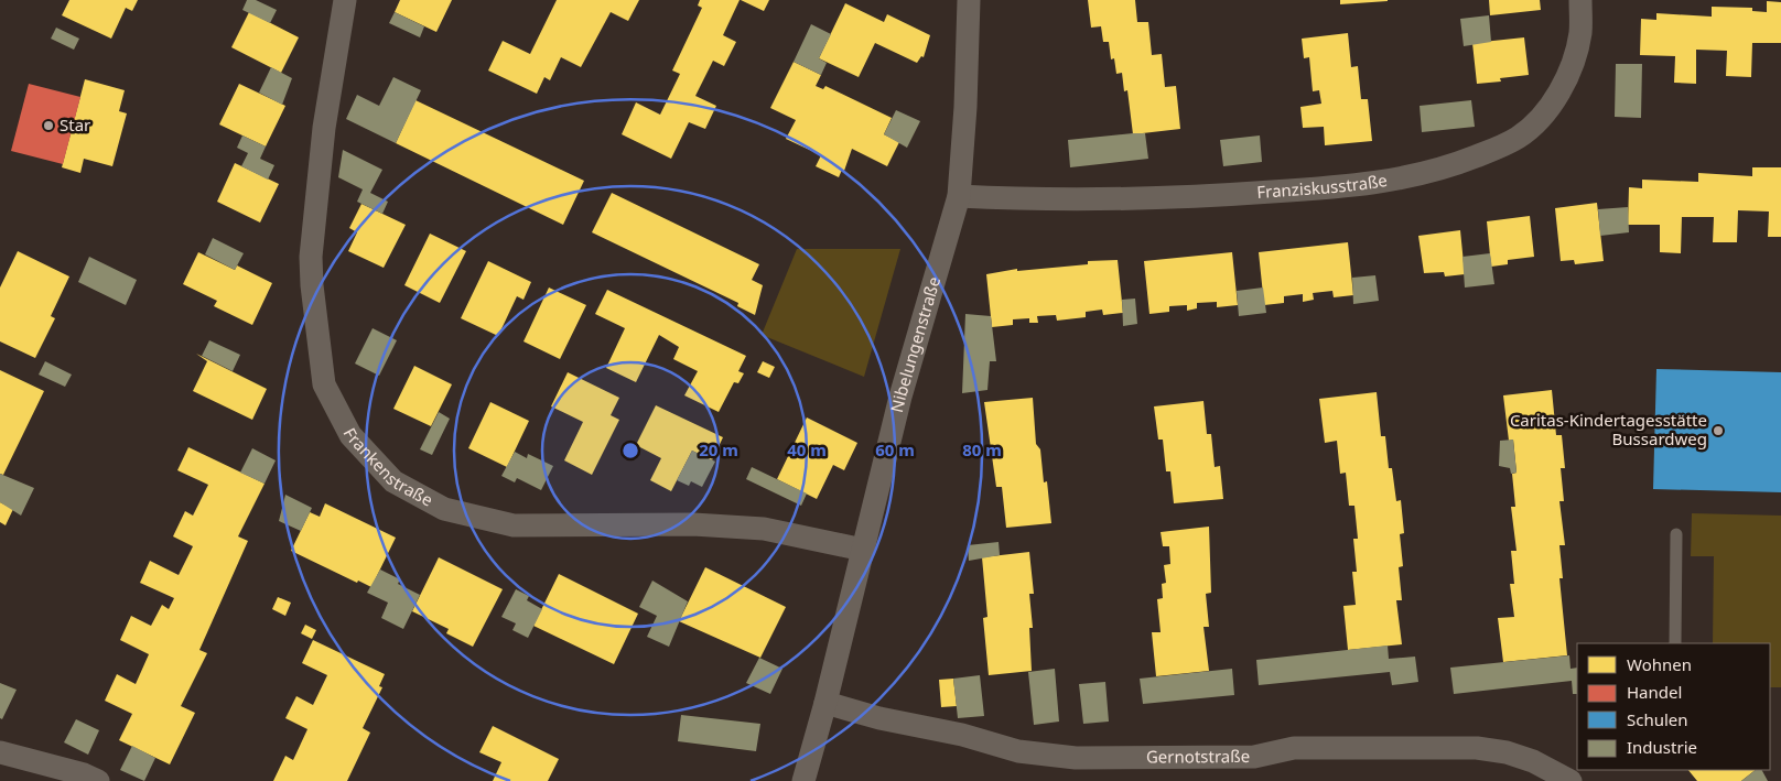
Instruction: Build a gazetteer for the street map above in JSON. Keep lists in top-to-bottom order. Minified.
{"streets":{"street":["Franziskusstraße","Nibelungenstraße","Frankenstraße","Gernotstraße"]},"crossings":[["Franziskusstraße","Nibelungenstraße"],["Nibelungenstraße","Frankenstraße"],["Nibelungenstraße","Gernotstraße"]],"places":["Star","Caritas-Kindertagesstätte Bussardweg"],"legend":["Wohnen","Handel","Schulen","Industrie"],"rings":["20 m","40 m","60 m","80 m"]}
